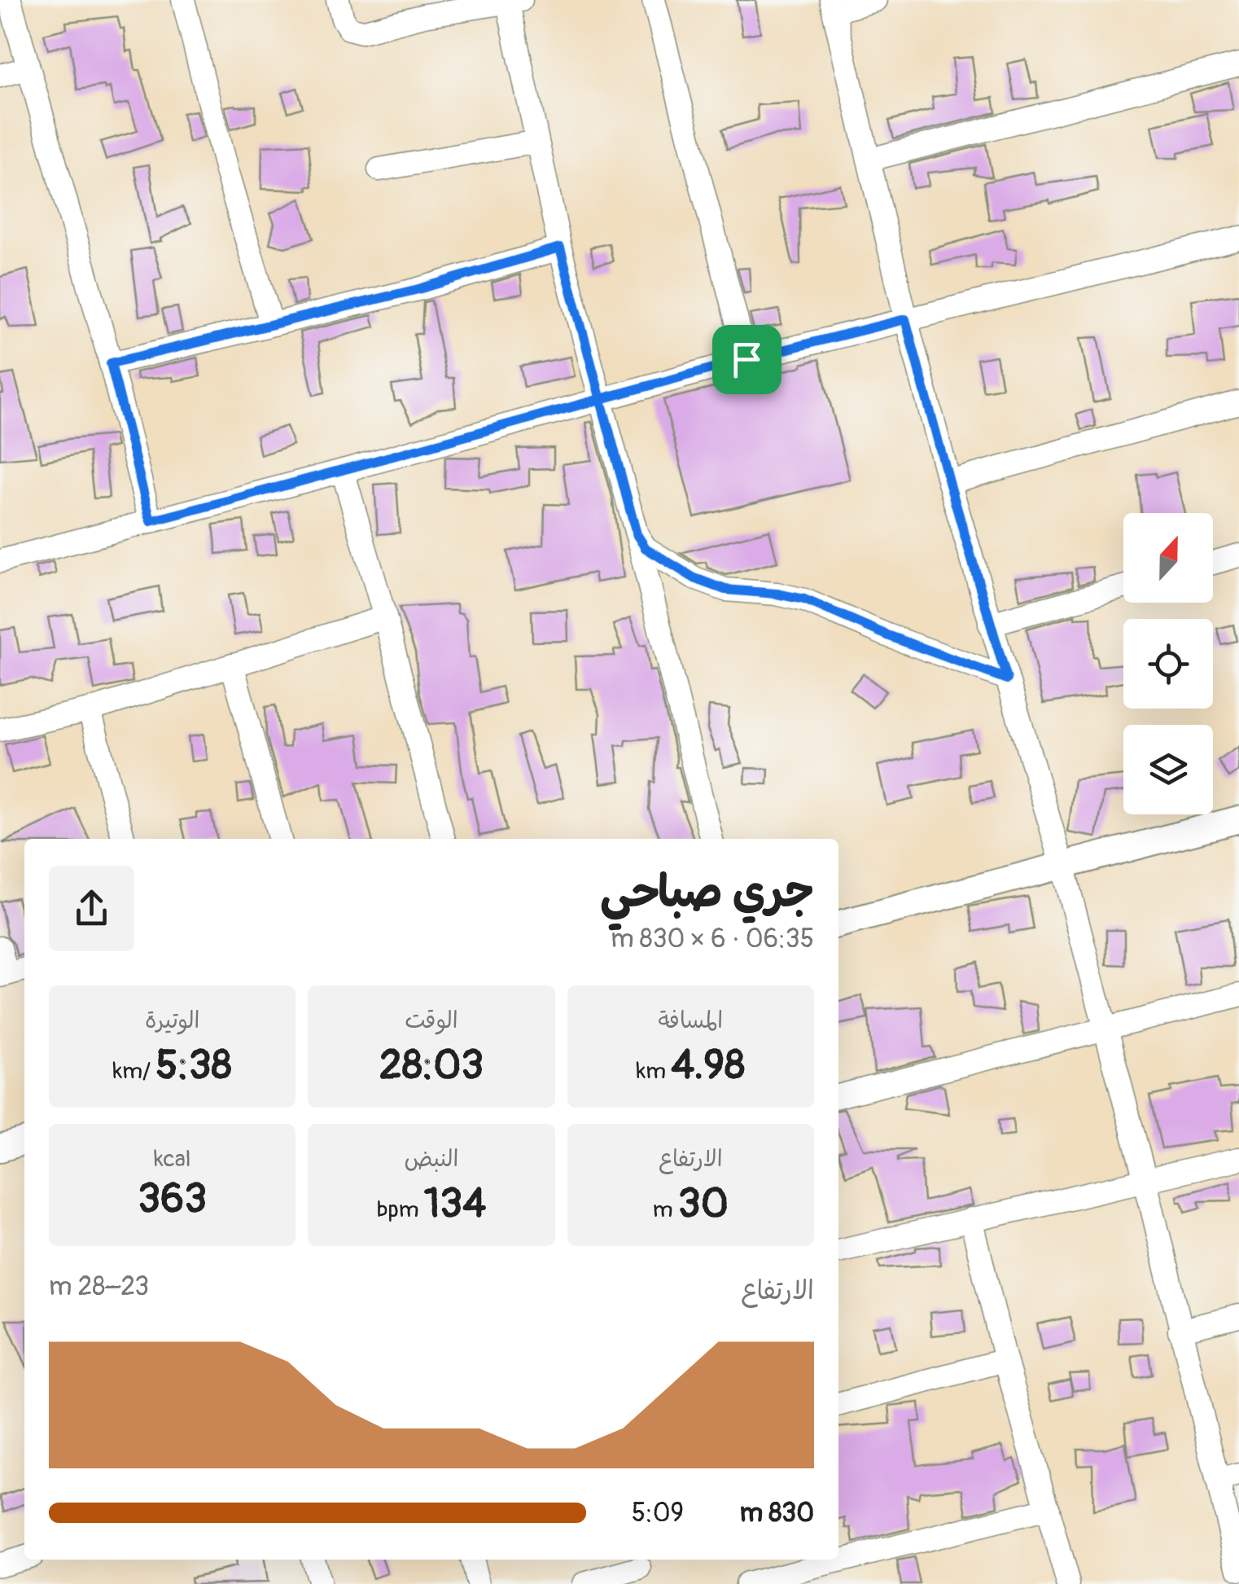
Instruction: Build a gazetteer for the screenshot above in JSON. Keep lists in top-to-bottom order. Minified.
{"north":"top","page":{"heading":["جري صباحي","06:35 · 6 × 830 m"],"stats":[["المسافة","4.98 km"],["الوقت","28:03"],["الوتيرة","5:38 /km"],["الارتفاع","30 m"],["النبض","134 bpm"],["kcal","363"]],"chart":["الارتفاع","23–28 m"],"list":[{"name":"830 m","note":"5:09"}]}}
